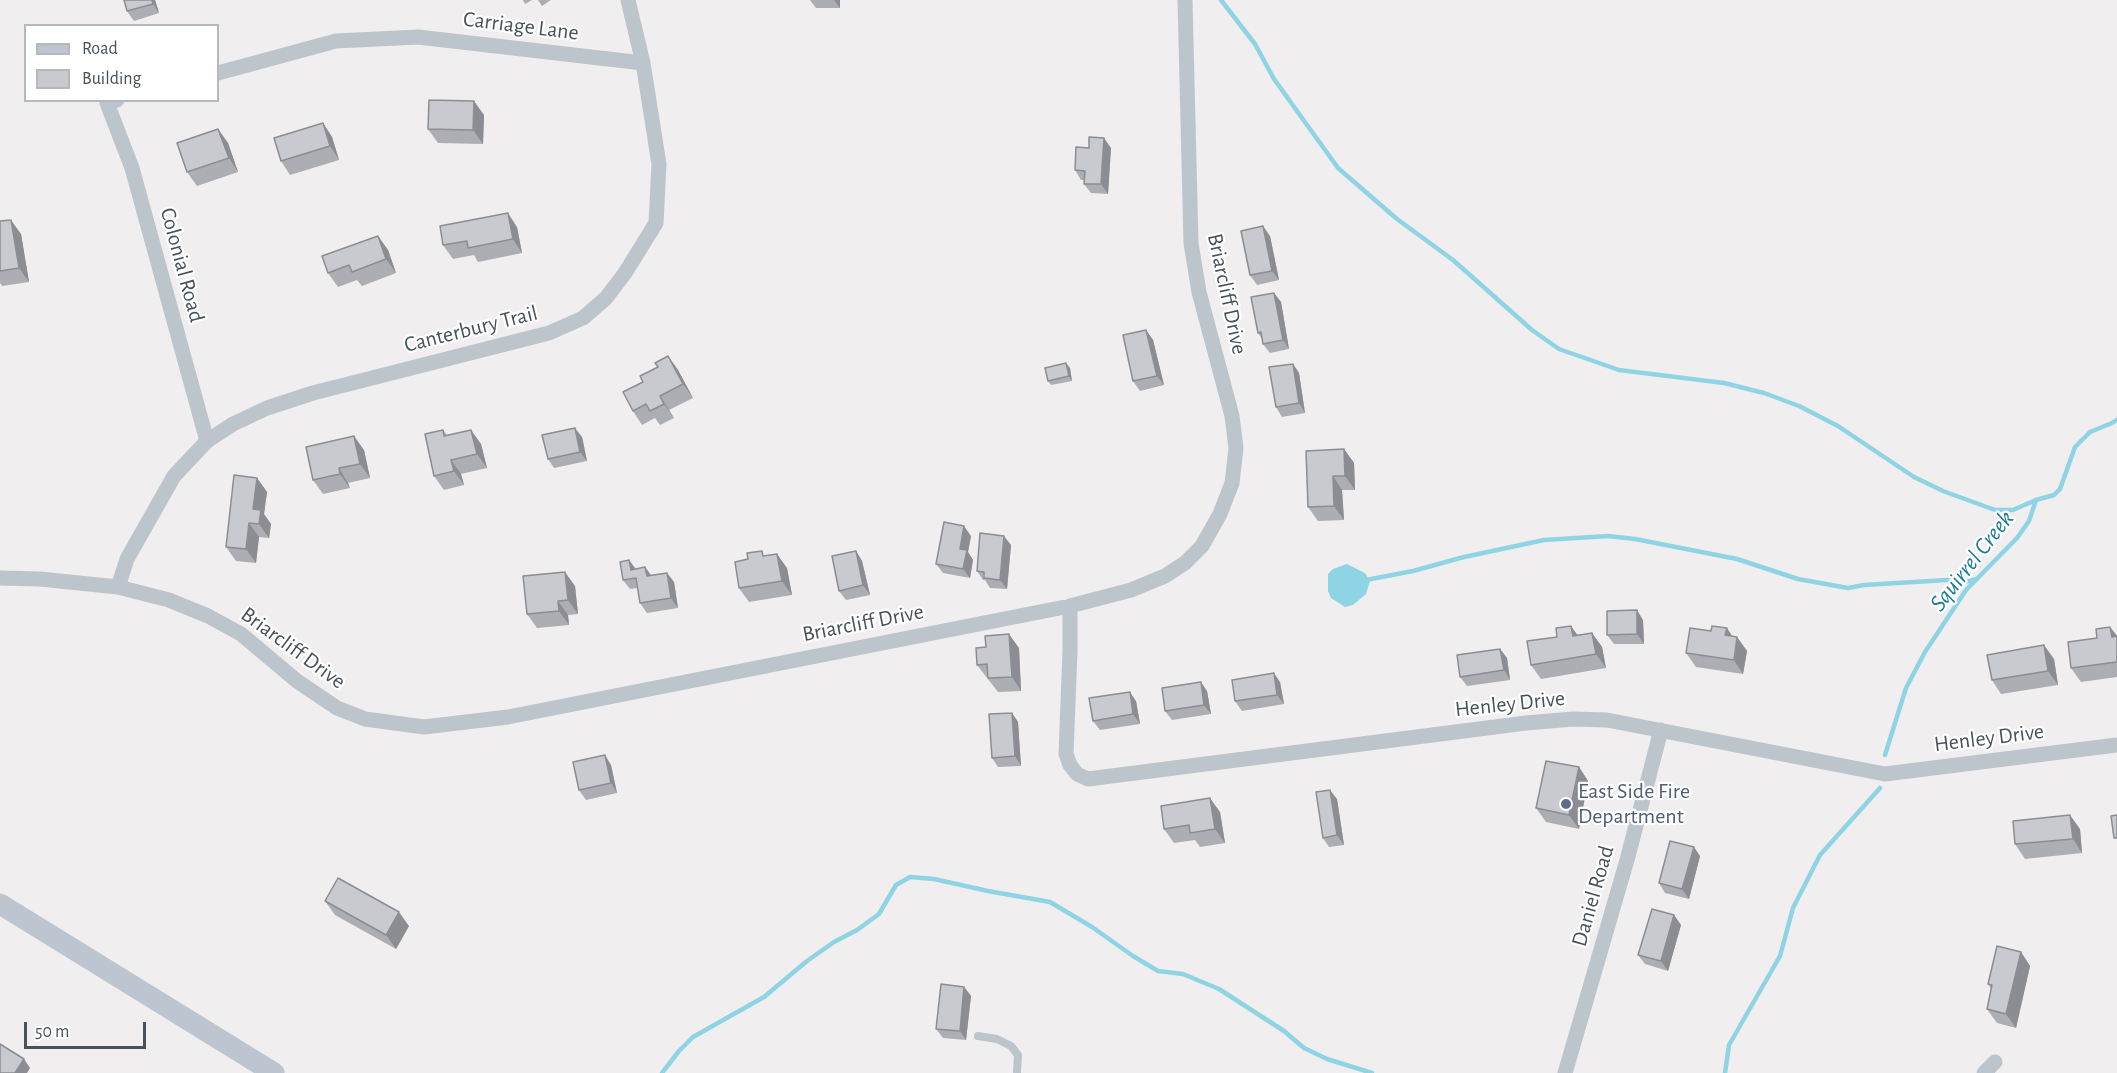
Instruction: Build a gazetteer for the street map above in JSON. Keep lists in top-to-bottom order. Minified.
{"streets":{"street":["Carriage Lane","Colonial Road","Briarcliff Drive","Canterbury Trail","Henley Drive","Daniel Road"]},"crossings":[["Carriage Lane","Canterbury Trail"],["Colonial Road","Canterbury Trail"],["Briarcliff Drive","Canterbury Trail"],["Briarcliff Drive","Henley Drive"],["Henley Drive","Daniel Road"]],"water":["Squirrel Creek"],"places":["East Side Fire Department"],"legend":["Road","Building"],"scale_bar":"50 m"}
